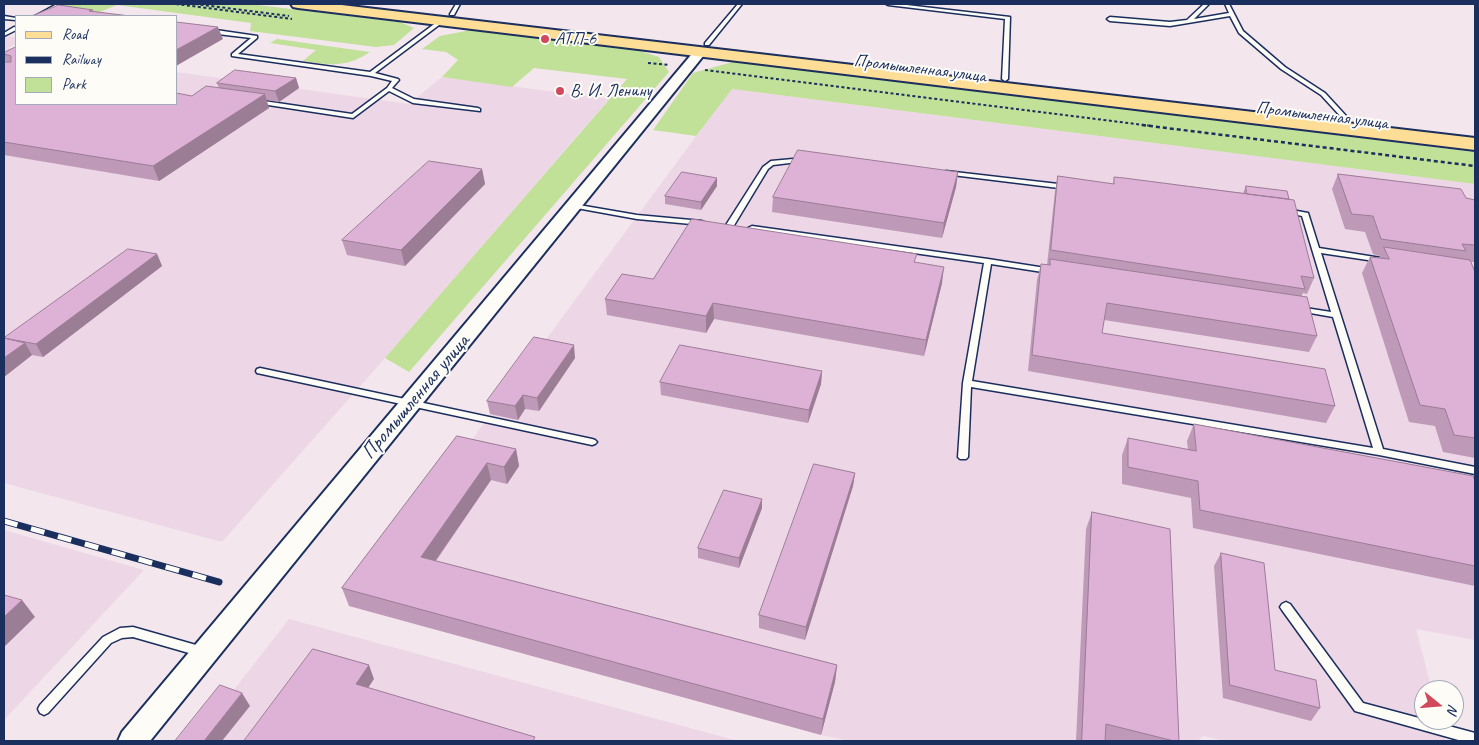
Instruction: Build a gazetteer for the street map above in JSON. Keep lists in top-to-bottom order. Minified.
{"streets":{"main road":["Промышленная улица"]},"places":["АТП-6","В. И. Ленину"],"legend":["Road","Railway","Park"],"north":"right"}
